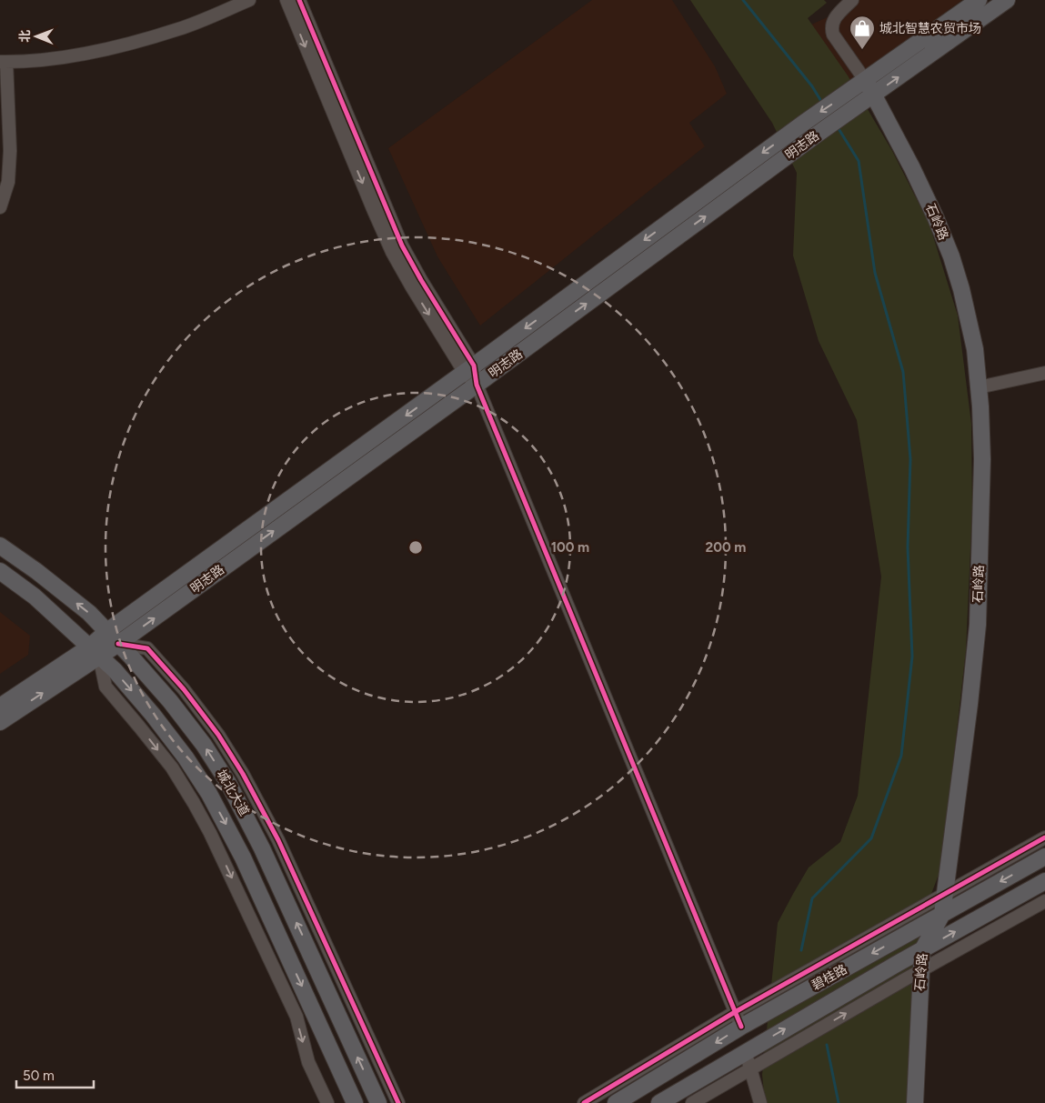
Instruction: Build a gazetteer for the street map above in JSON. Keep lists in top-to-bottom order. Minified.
{"streets":{"main road":["明志路","石岭路","城北大道","碧桂路"]},"crossings":[["明志路","石岭路"],["明志路","城北大道"],["石岭路","碧桂路"]],"places":{"shop":["城北智慧农贸市场"]},"scale_bar":"50 m","north":"left","rings":["100 m","200 m"]}
